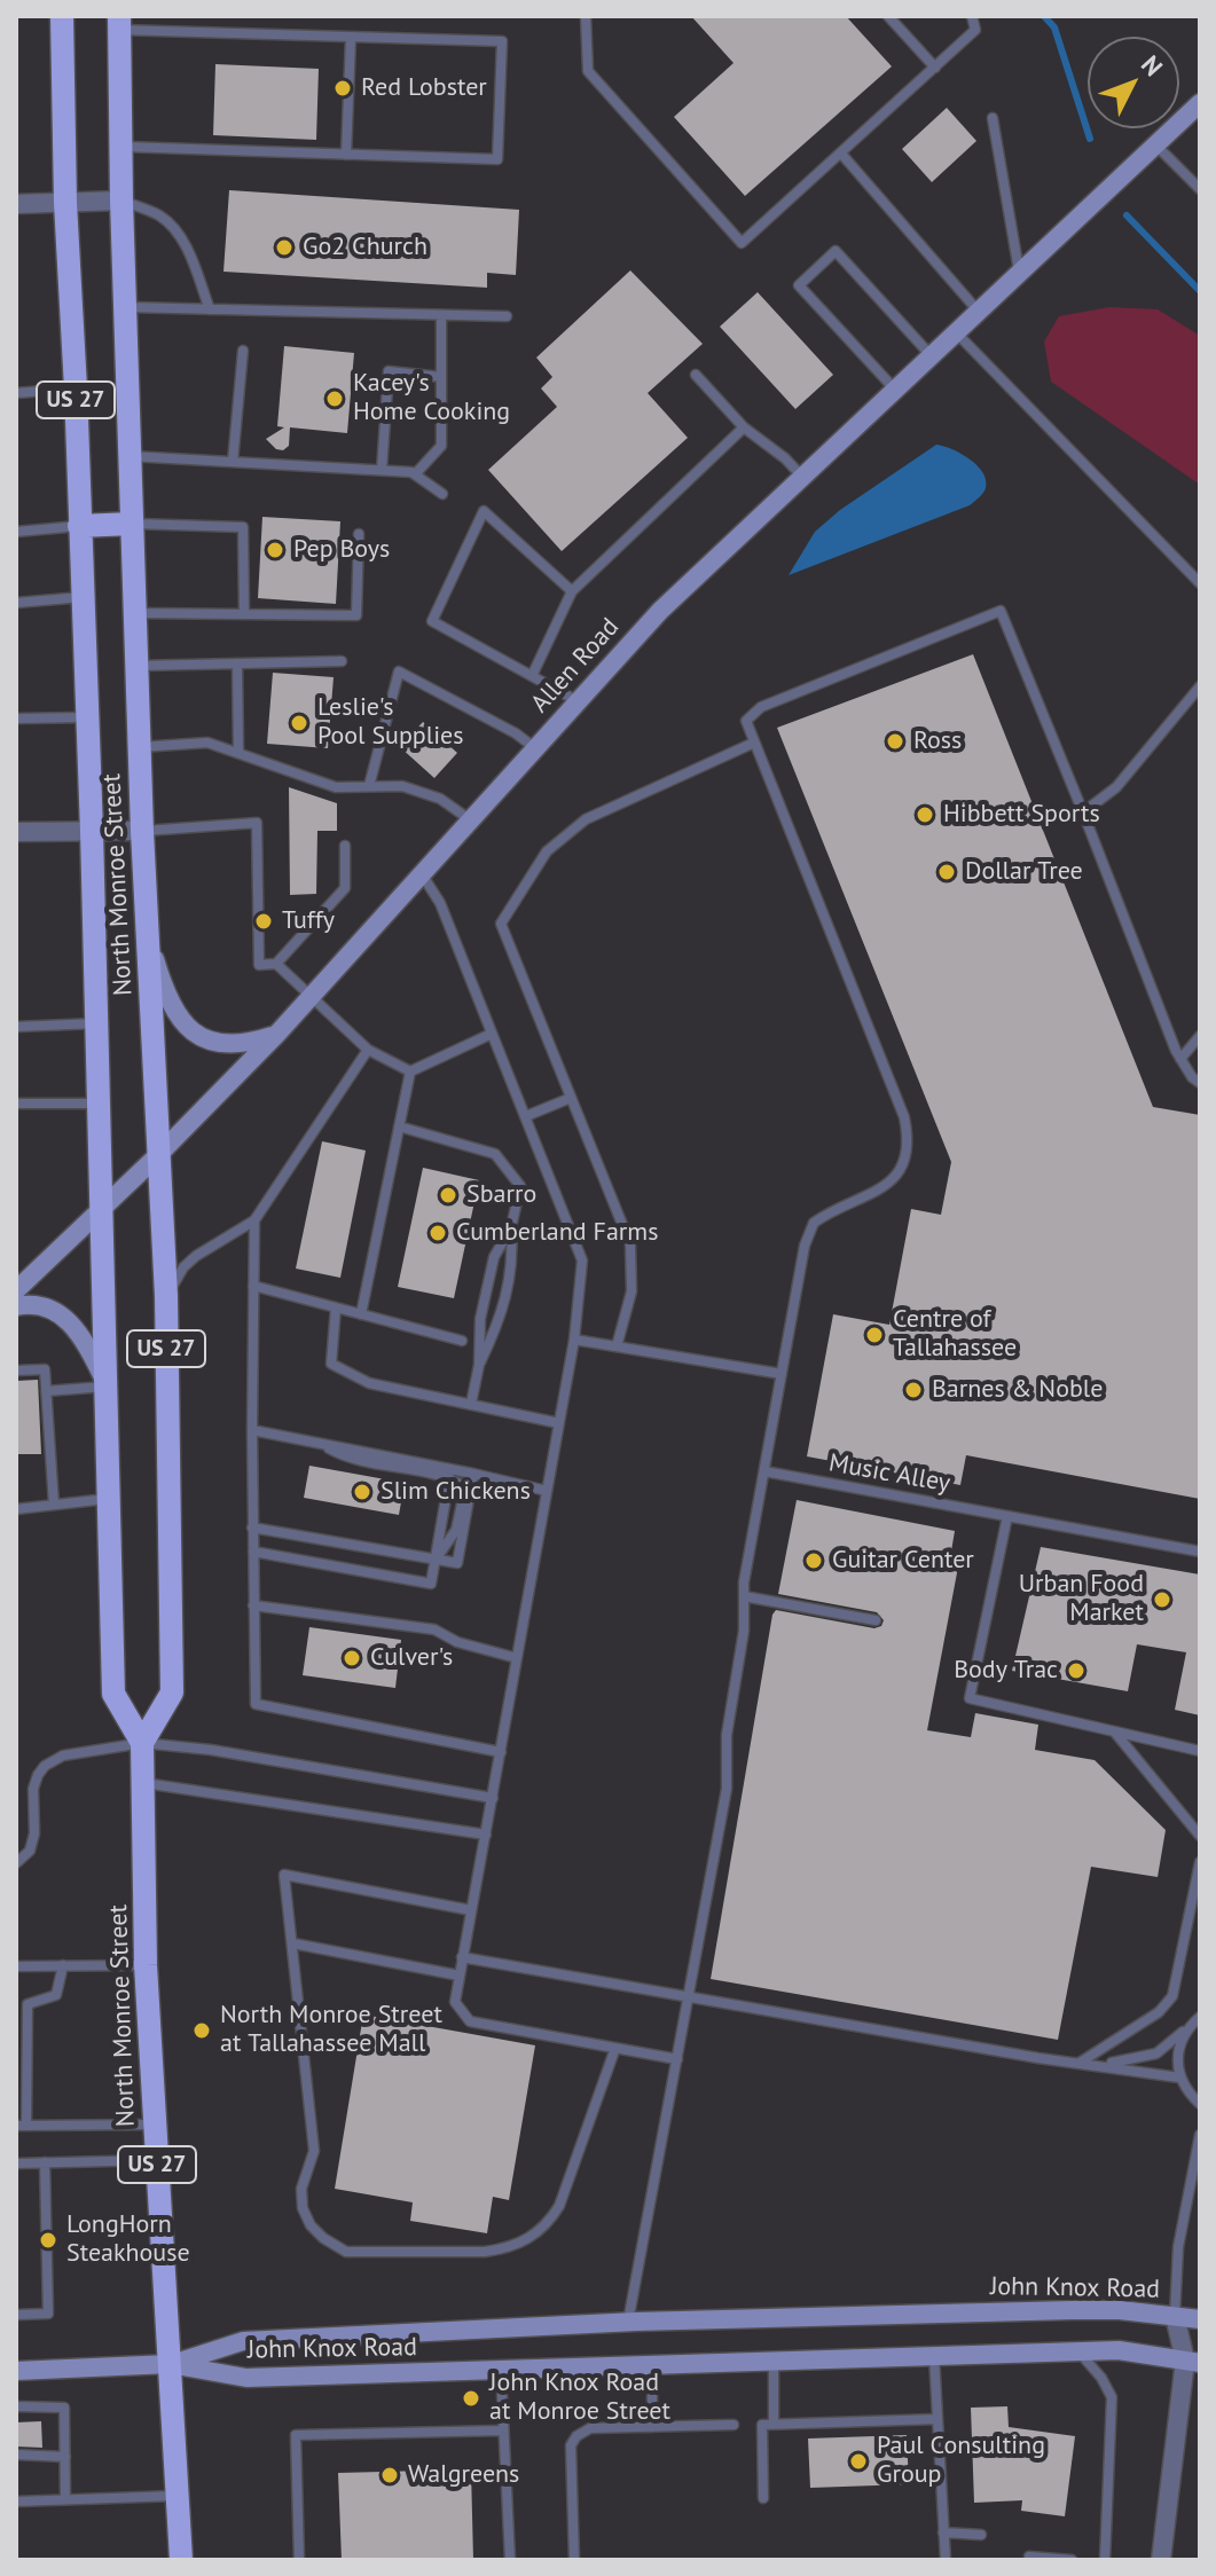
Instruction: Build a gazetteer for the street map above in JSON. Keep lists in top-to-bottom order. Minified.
{"streets":{"main road":["US 27","North Monroe Street"],"street":["Allen Road","John Knox Road"],"lane":["Music Alley"]},"crossings":[["Allen Road","North Monroe Street"],["North Monroe Street","John Knox Road"]],"places":["Red Lobster","Go2 Church","Kacey's Home Cooking","Pep Boys","Leslie's Pool Supplies","Ross","Hibbett Sports","Dollar Tree","Tuffy","Sbarro","Cumberland Farms","Centre of Tallahassee","Barnes & Noble","Slim Chickens","Guitar Center","Urban Food Market","Culver's","Body Trac","North Monroe Street at Tallahassee Mall","LongHorn Steakhouse","John Knox Road at Monroe Street","Paul Consulting Group","Walgreens"],"north":"top right"}
